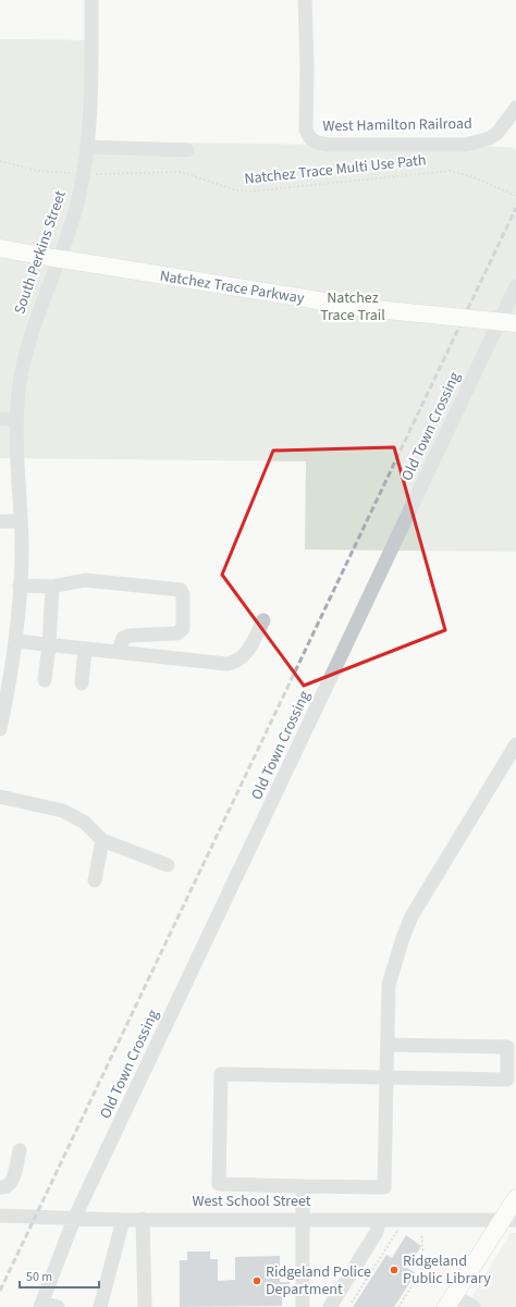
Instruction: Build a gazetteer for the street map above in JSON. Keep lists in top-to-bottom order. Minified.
{"streets":{"main road":["Natchez Trace Parkway"],"street":["West Hamilton Railroad","South Perkins Street","Old Town Crossing","West School Street"],"path":["Natchez Trace Multi Use Path"]},"crossings":[["Natchez Trace Multi Use Path","South Perkins Street"],["Old Town Crossing","West School Street"]],"parks":["Natchez Trace Trail"],"places":["Ridgeland Public Library","Ridgeland Police Department"],"scale_bar":"50 m"}
